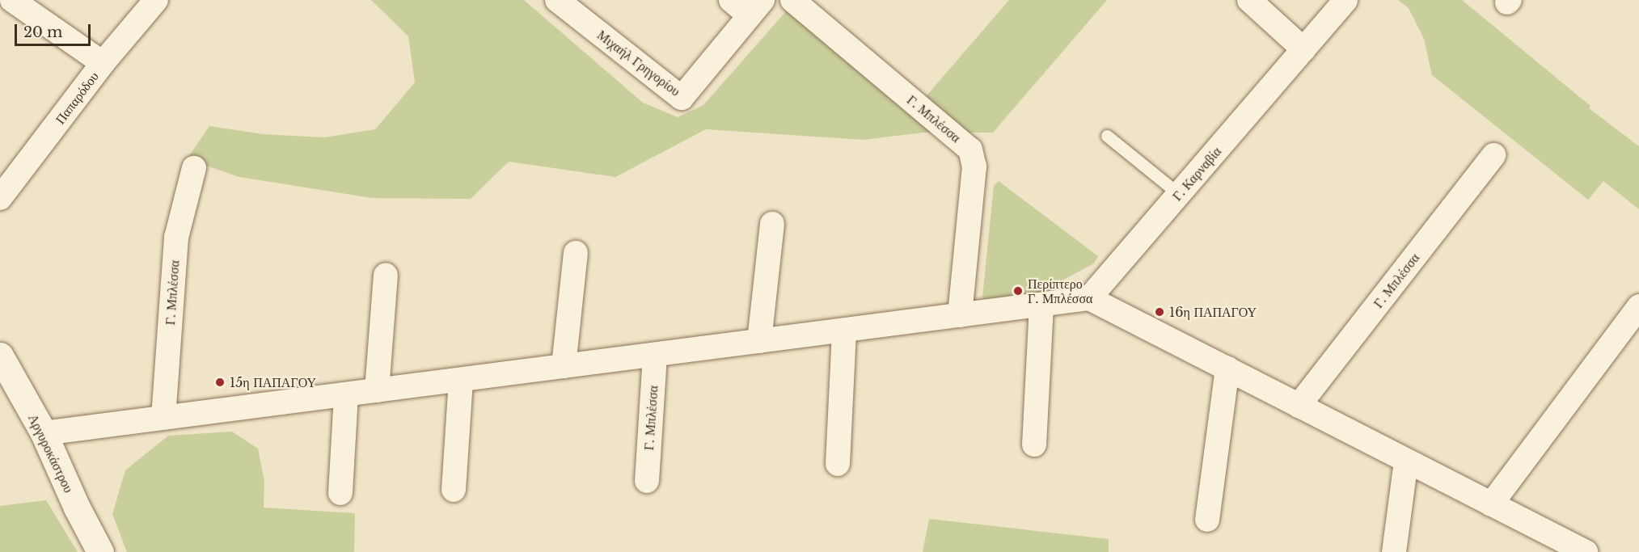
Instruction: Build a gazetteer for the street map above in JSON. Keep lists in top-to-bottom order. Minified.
{"streets":{"street":["Μιχαήλ Γρηγορίου","Παπαρόδου","Γ. Μπλέσσα","Γ. Καρναβία","Αργυροκάστρου"]},"places":["Περίπτερο Γ. Μπλέσσα","16η ΠΑΠΑΓΟΥ","15η ΠΑΠΑΓΟΥ"],"scale_bar":"20 m"}
